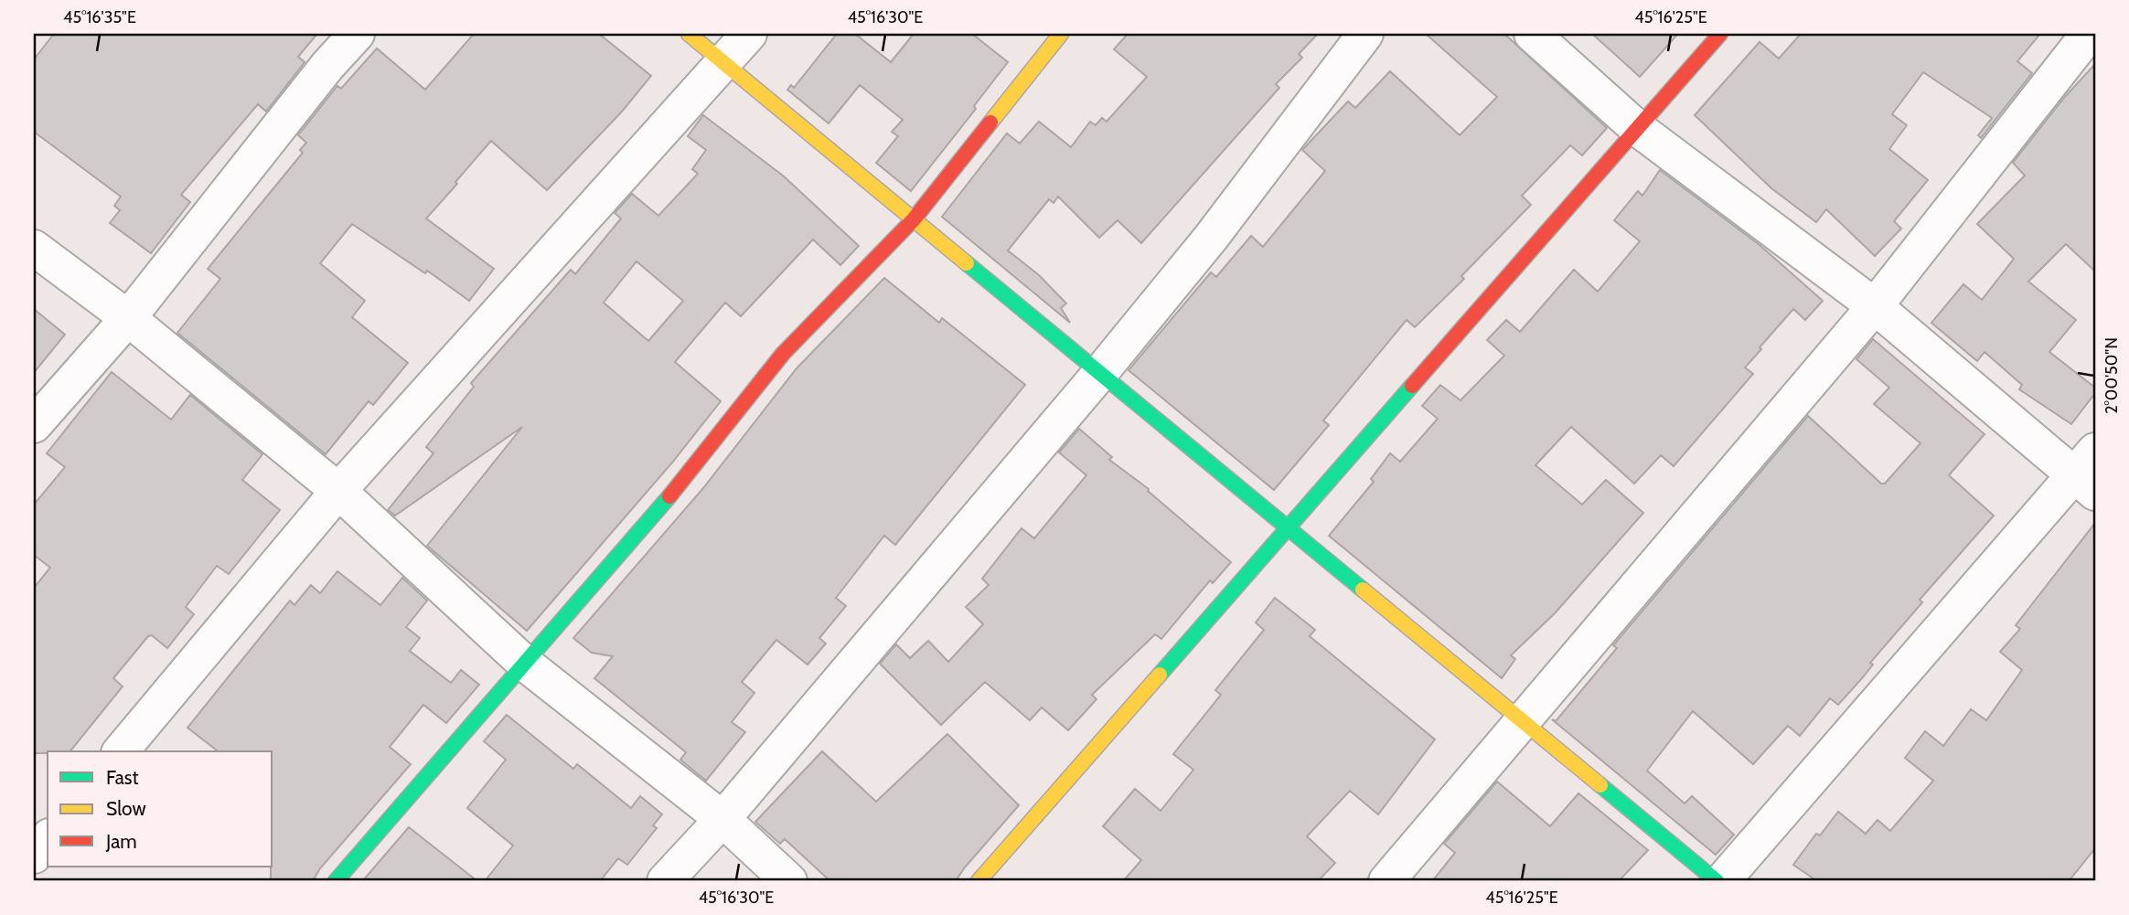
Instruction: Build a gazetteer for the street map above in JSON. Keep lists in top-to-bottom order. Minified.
{"legend":["Fast","Slow","Jam"],"coordinates":["45°16'35\"E","45°16'30\"E","45°16'25\"E","2°00'50\"N"]}
